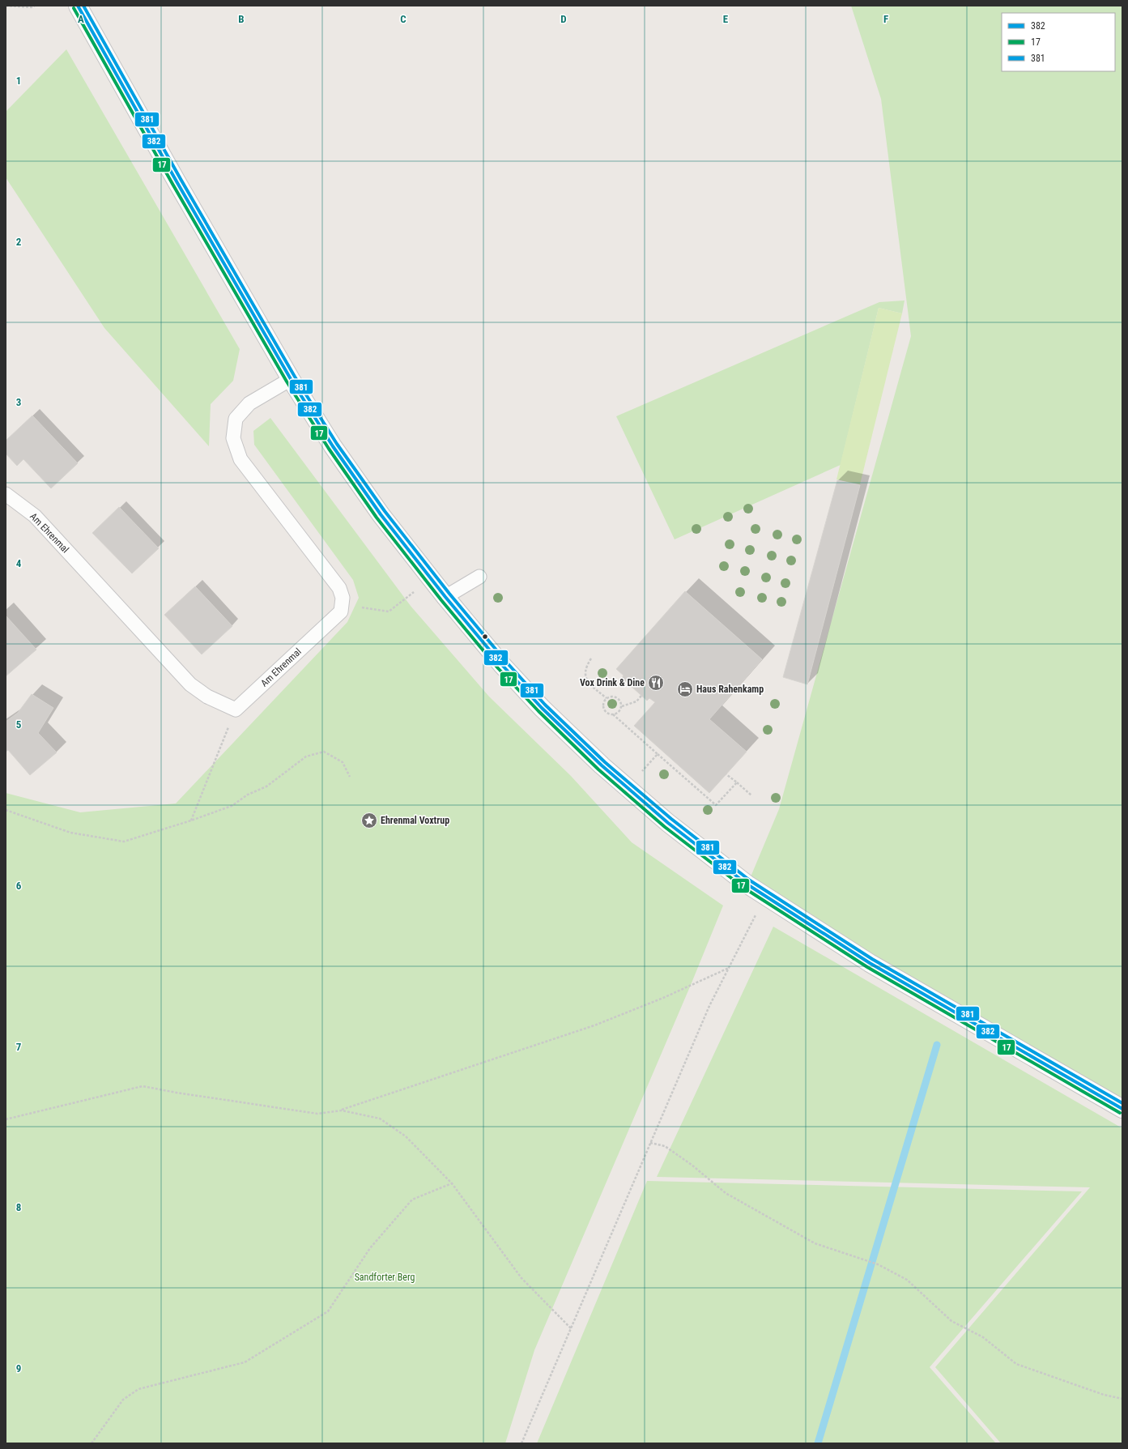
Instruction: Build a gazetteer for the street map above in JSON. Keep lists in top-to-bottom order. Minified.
{"streets":{"lane":["Am Ehrenmal"]},"parks":["Sandforter Berg"],"places":{"restaurant":["Vox Drink & Dine"],"hotel":["Haus Rahenkamp"],"place":["Ehrenmal Voxtrup"]},"lines":["transit line 382","transit line 381","transit line 17"],"legend":["382","17","381"],"grid":{"columns":["A","B","C","D","E","F"],"rows":["1","2","3","4","5","6","7","8","9"]}}
